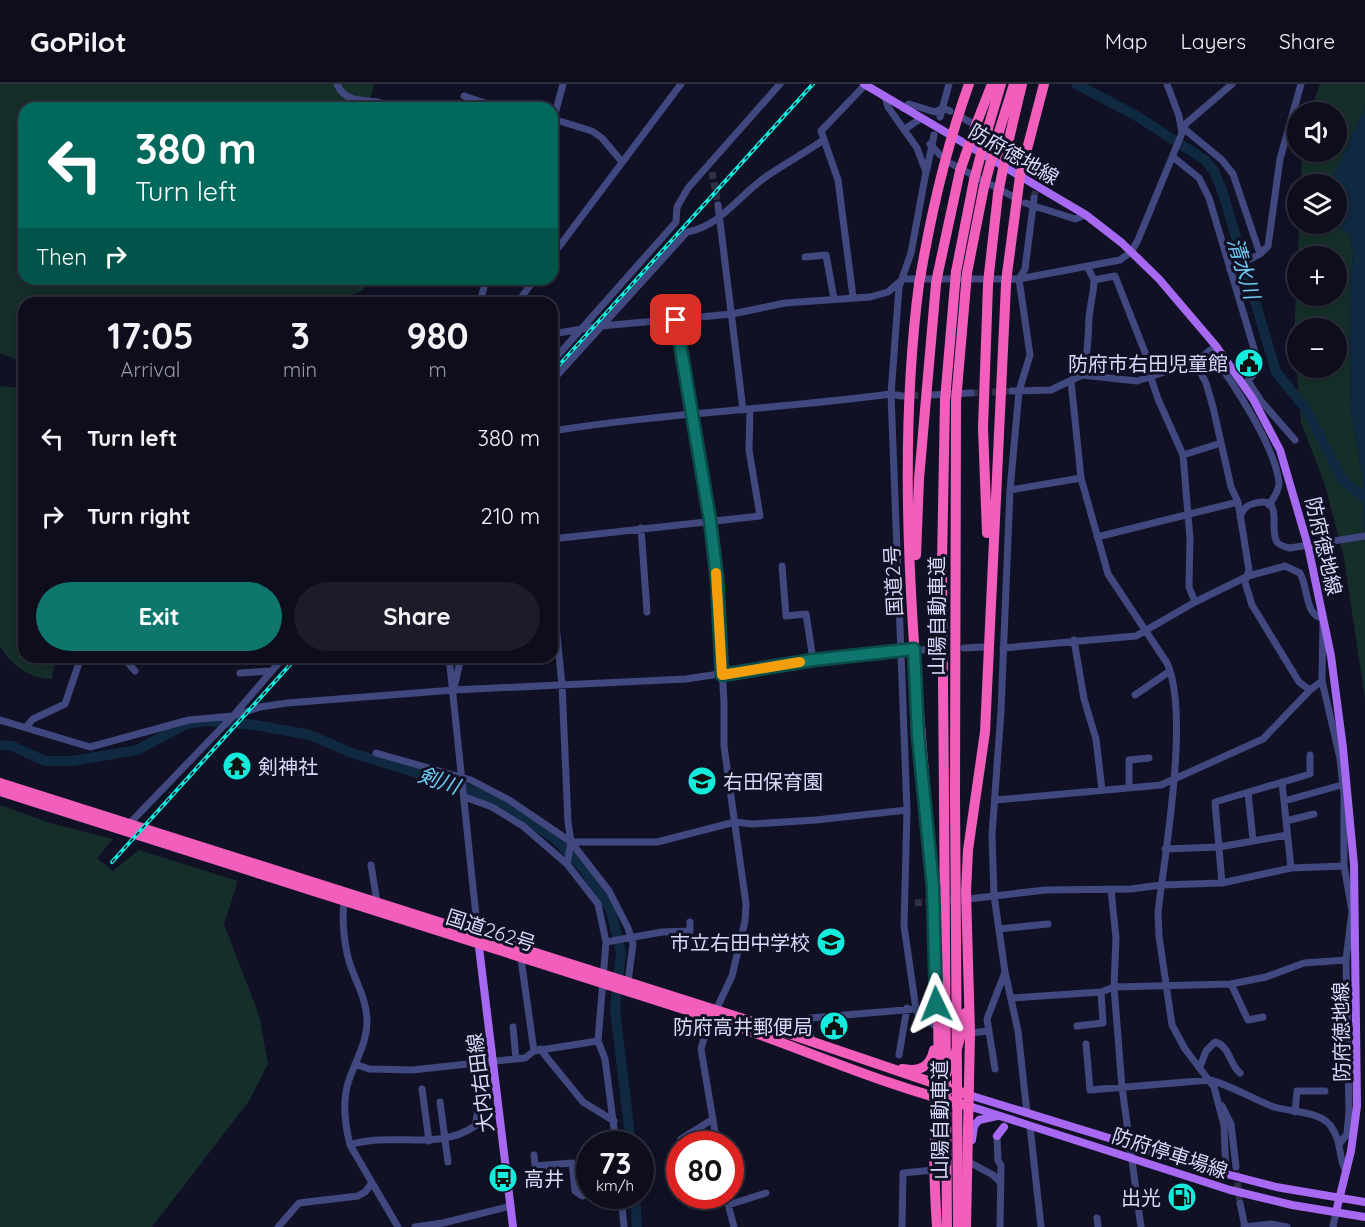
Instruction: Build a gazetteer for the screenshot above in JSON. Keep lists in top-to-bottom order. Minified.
{"streets":{"highway":["国道2号","山陽自動車道","国道262号"],"main road":["防府徳地線","大内右田線","防府停車場線"]},"crossings":[["防府徳地線","国道2号"],["防府徳地線","防府停車場線"],["国道2号","国道262号"],["国道262号","大内右田線"],["国道262号","防府停車場線"]],"water":["清水川","剣川"],"places":{"public building":["防府市右田児童館","防府高井郵便局"],"temple":["剣神社"],"school or university":["右田保育園","市立右田中学校"],"bus stop":["高井"],"fuel station":["出光"]},"page":{"header":"GoPilot","nav":["Map","Layers","Share"],"map_buttons":["+","−"],"turn":["380 m","Turn left"],"then":"Then","eta":["17:05","Arrival","3","min","980","m"],"list":[{"name":"Turn left","value":"380 m"},{"name":"Turn right","value":"210 m"}],"buttons":["Exit","Share"],"speed":"73 km/h","limit":"80"}}
